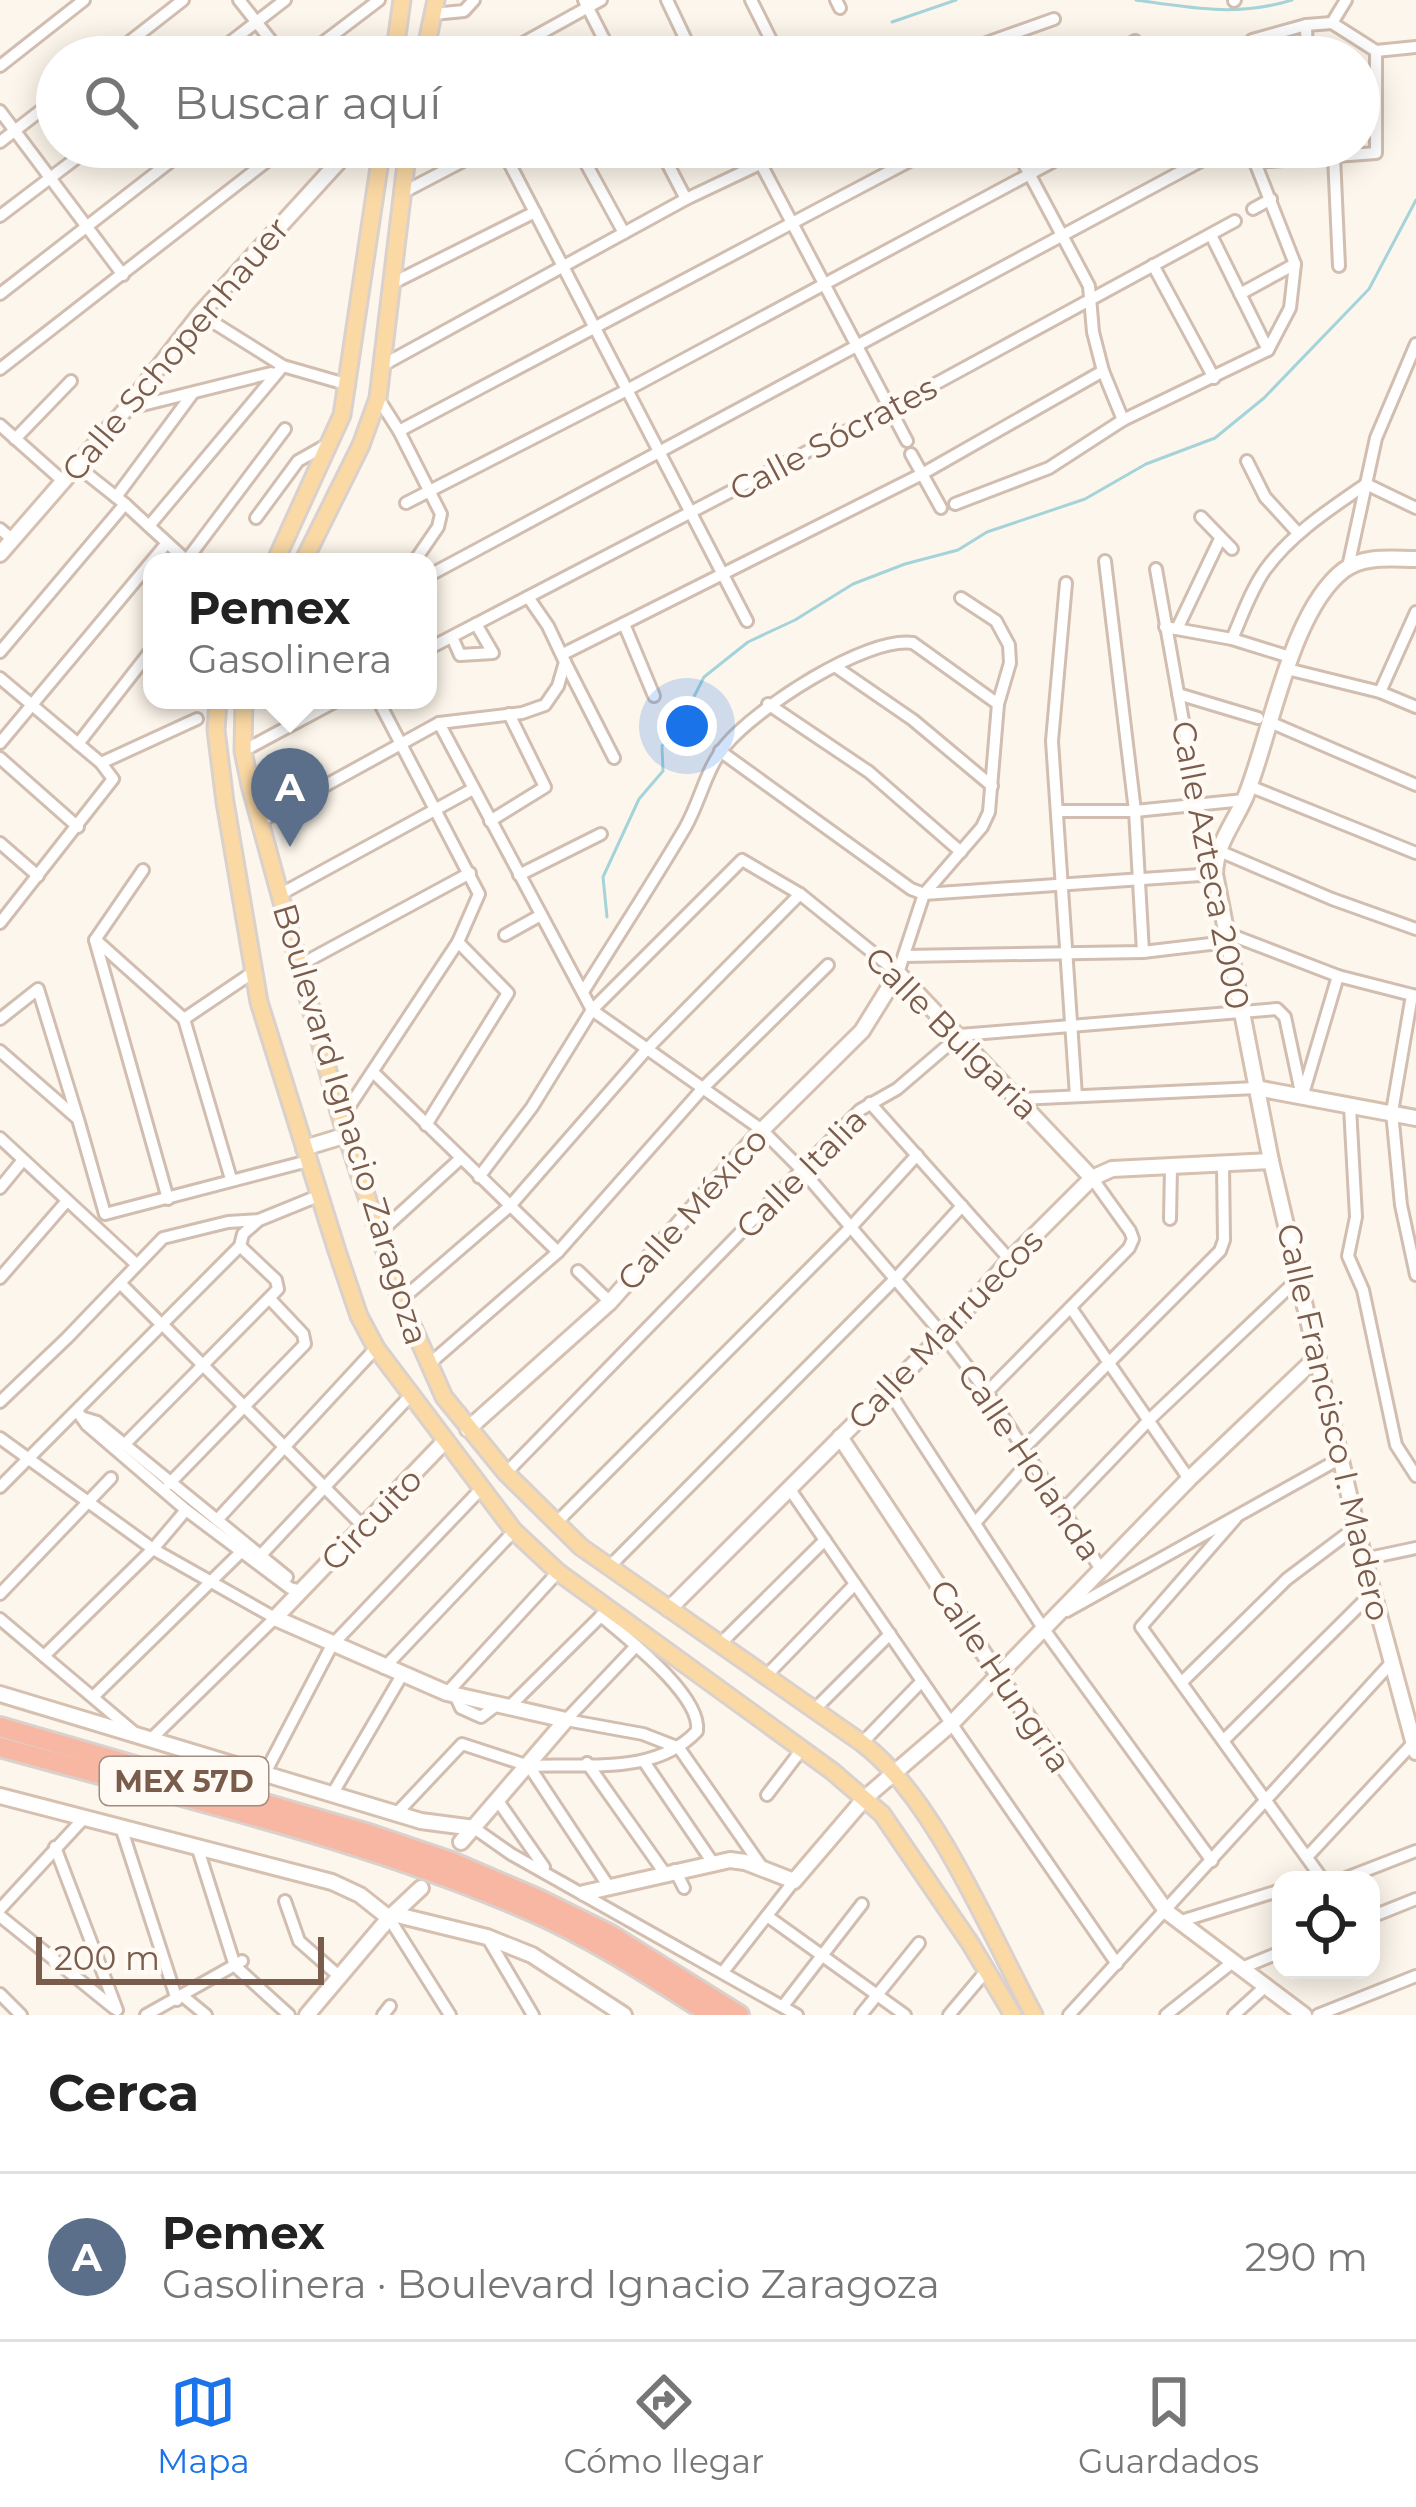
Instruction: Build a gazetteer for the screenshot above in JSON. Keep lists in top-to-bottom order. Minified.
{"streets":{"highway":["MEX 57D"],"main road":["Boulevard Ignacio Zaragoza"],"street":["Calle Schopenhauer","Calle Sócrates","Calle Azteca 2000","Calle Bulgaria","Calle Italia","Calle México","Calle Marruecos","Calle Francisco I. Madero","Calle Holanda","Circuito","Calle Hungria"]},"crossings":[["Calle Azteca 2000","Calle Francisco I. Madero"],["Calle Bulgaria","Calle Italia"],["Calle Bulgaria","Calle México"],["Calle Bulgaria","Calle Marruecos"],["Calle Bulgaria","Calle Holanda"],["Boulevard Ignacio Zaragoza","Calle Italia"],["Boulevard Ignacio Zaragoza","Calle México"],["Boulevard Ignacio Zaragoza","Calle Marruecos"],["Boulevard Ignacio Zaragoza","Circuito"],["Calle Italia","Calle Holanda"],["Calle México","Calle Holanda"],["Calle Marruecos","Calle Holanda"],["Calle Marruecos","Calle Hungria"]],"scale_bar":"200 m","page":{"search":"Buscar aquí","popup":["Pemex","Gasolinera"],"pins":"A","scale":"200 m","heading":"Cerca","list":[{"mark":"A","name":"Pemex","note":"Gasolinera · Boulevard Ignacio Zaragoza","value":"290 m"}],"nav":["Mapa","Cómo llegar","Guardados"]}}
